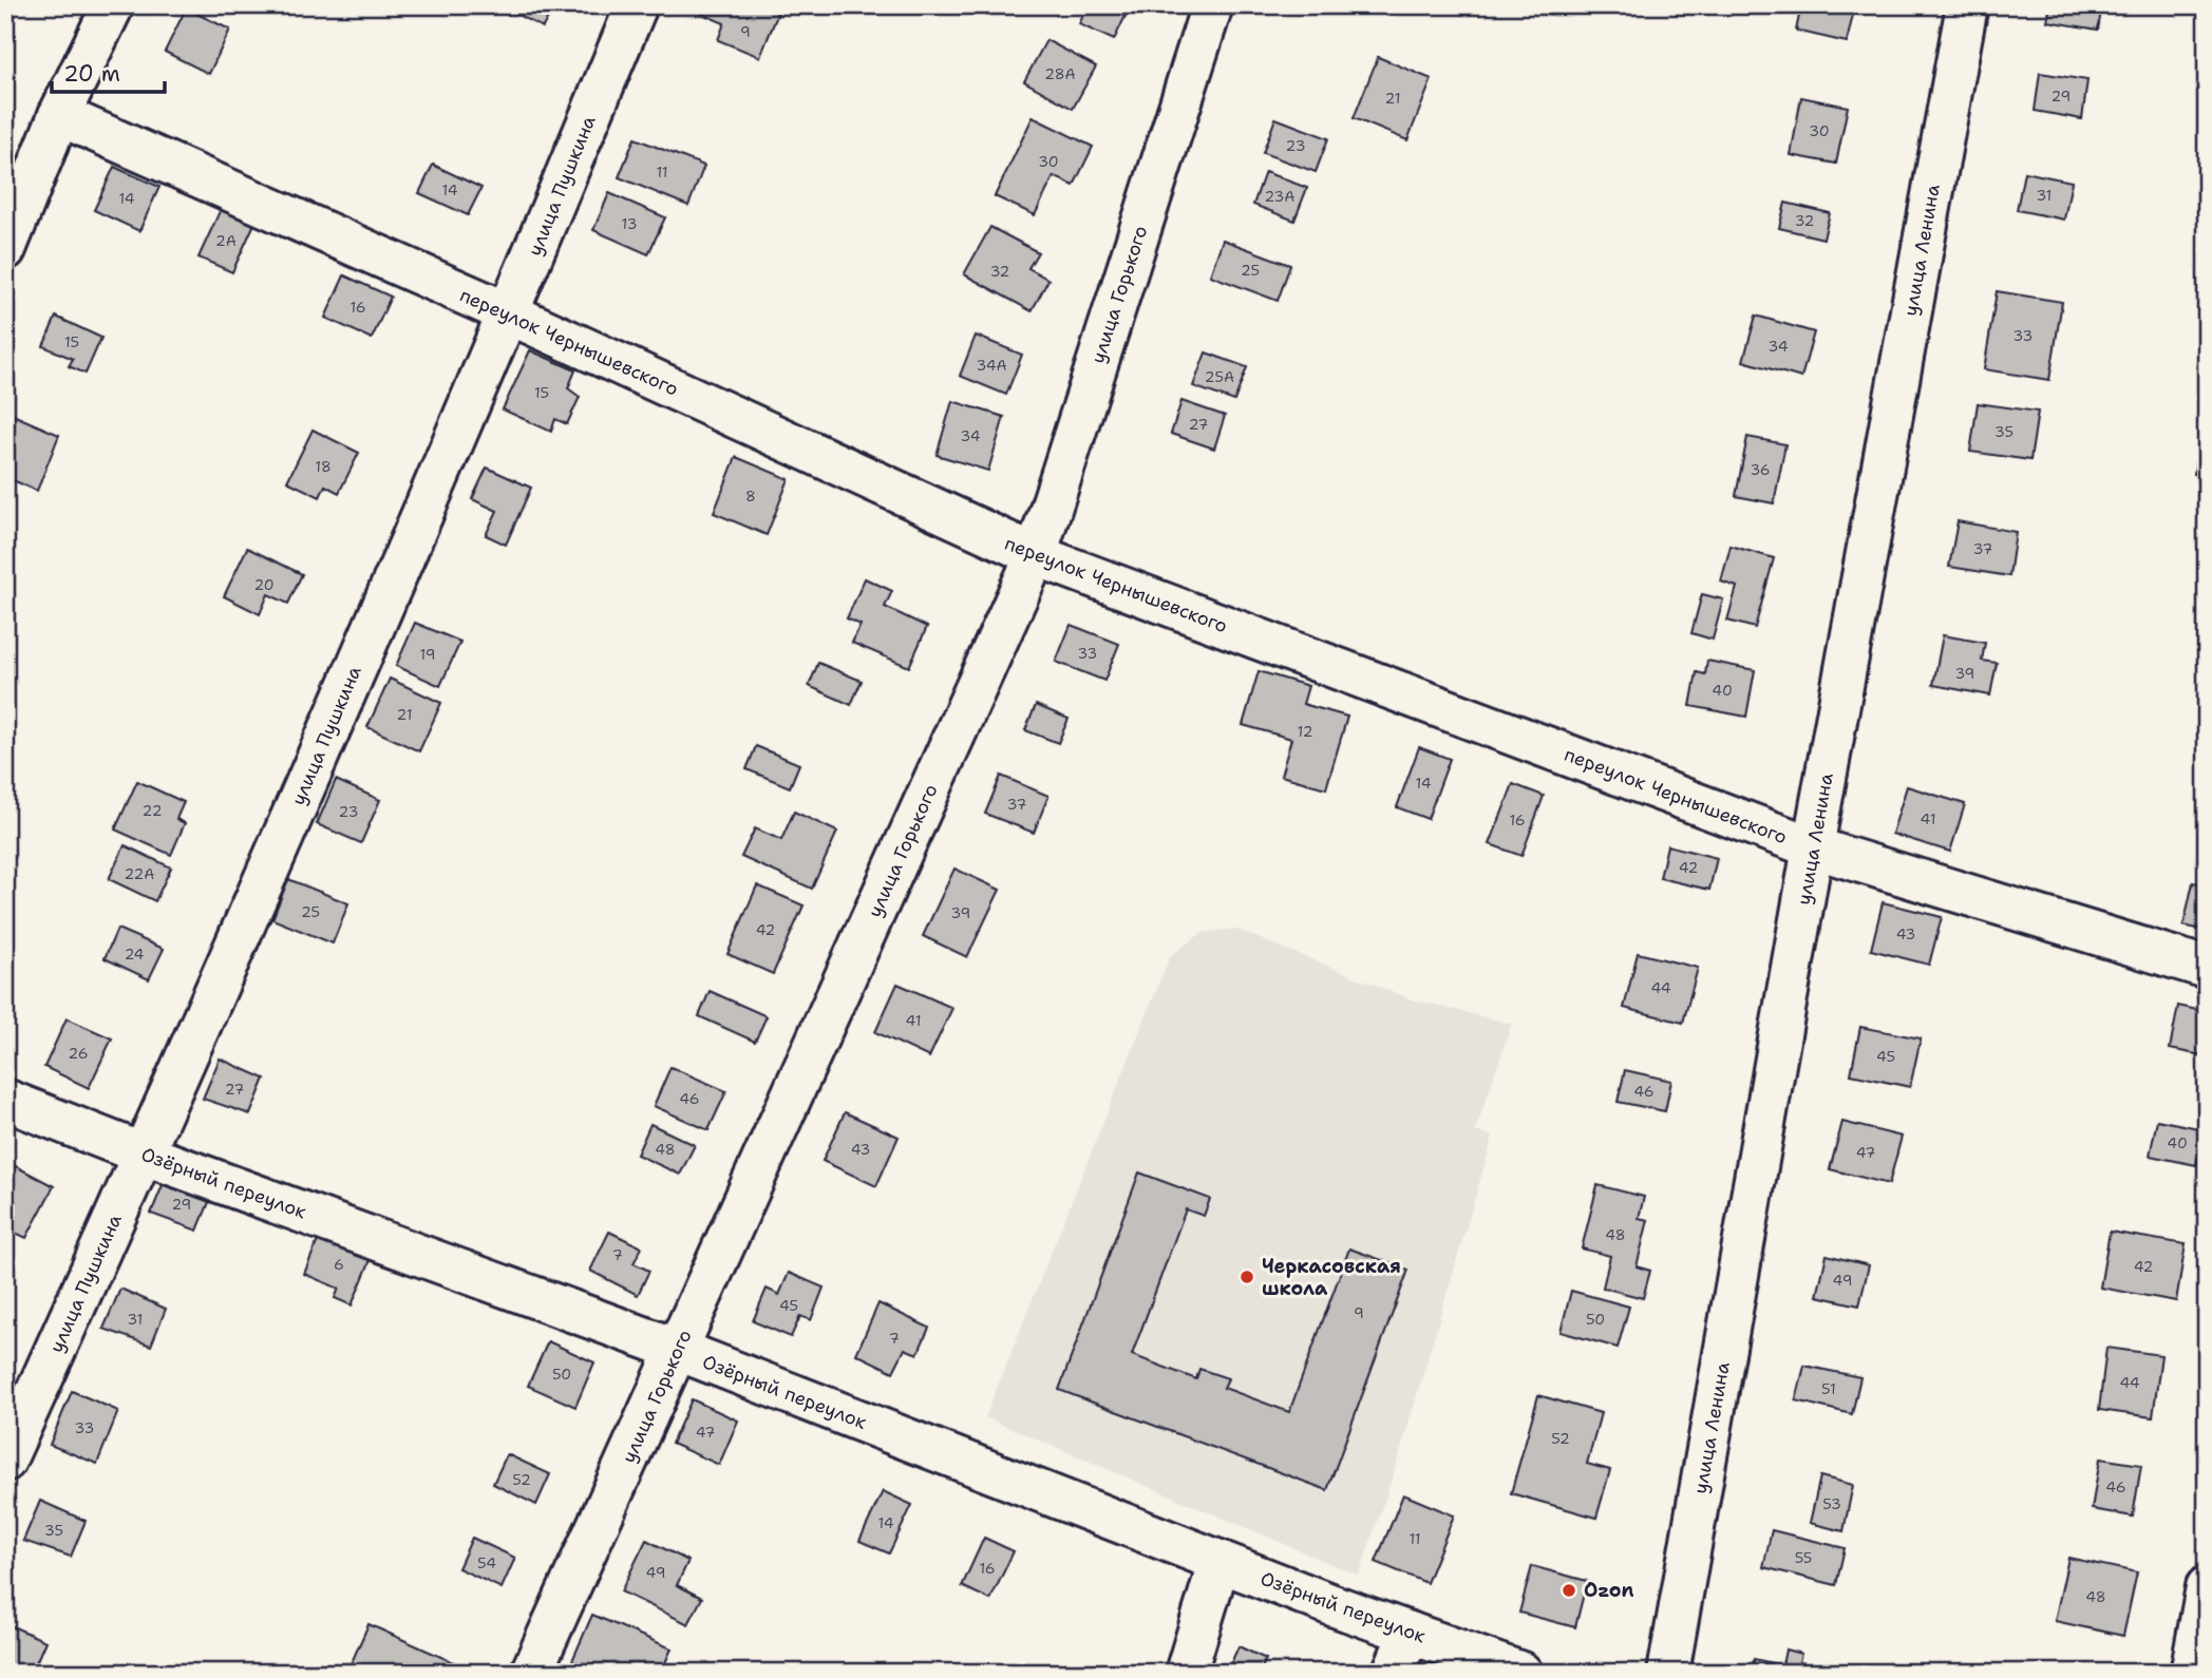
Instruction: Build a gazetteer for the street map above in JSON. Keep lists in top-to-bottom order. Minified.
{"streets":{"street":["улица Пушкина","улица Ленина","улица Горького","переулок Чернышевского","Озёрный переулок"]},"crossings":[["улица Пушкина","переулок Чернышевского"],["улица Пушкина","Озёрный переулок"],["улица Ленина","переулок Чернышевского"],["улица Горького","переулок Чернышевского"],["улица Горького","Озёрный переулок"]],"places":["Черкасовская школа","Ozon"],"house_numbers":["9","28А","29","21","30","23","30","11","14","31","23А","14","32","13","2А","25","32","16","33","15","34","34А","25А","15","27","35","34","18","36","8","37","20","33","19","39","40","21","12","14","37","22","23","41","16","42","22А","25","39","42","43","24","44","41","26","45","27","46","46","40","48","43","47","29","48","7","6","42","49","45","9","31","50","7","50","44","51","33","47","52","52","46","53","14","35","11","55","54","16","49","48"],"scale_bar":"20 m"}
